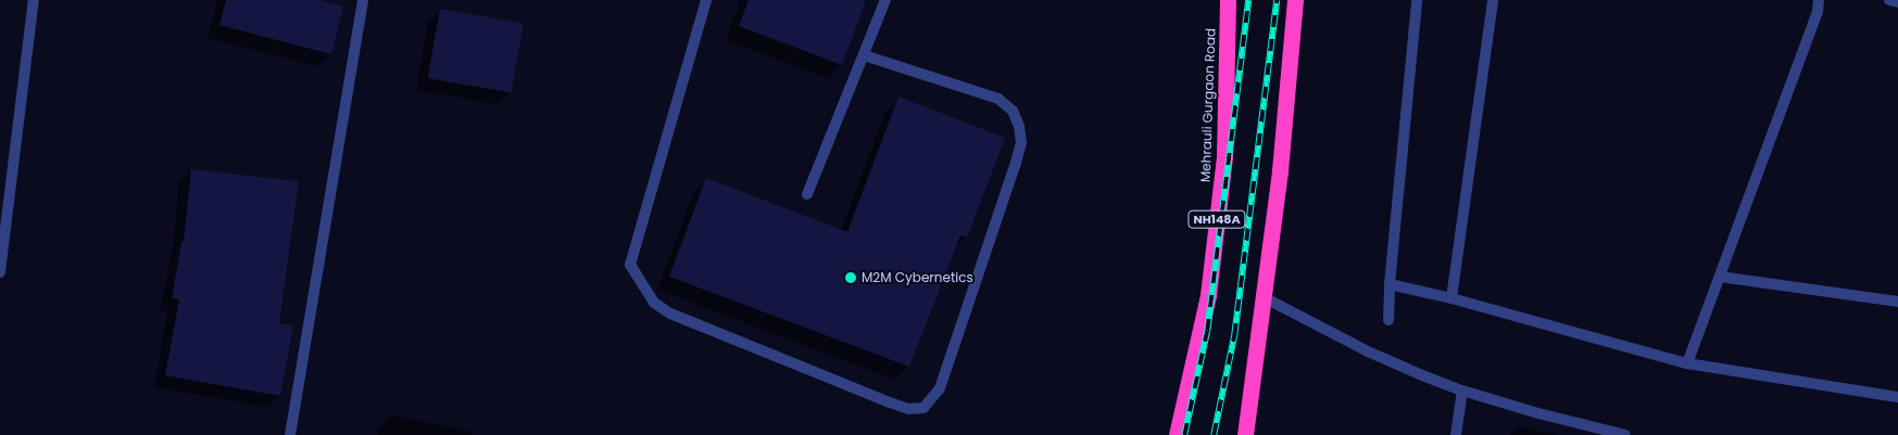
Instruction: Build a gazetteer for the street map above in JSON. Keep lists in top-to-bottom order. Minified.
{"streets":{"highway":["Mehrauli Gurgaon Road","NH148A"]},"places":["M2M Cybernetics"]}
